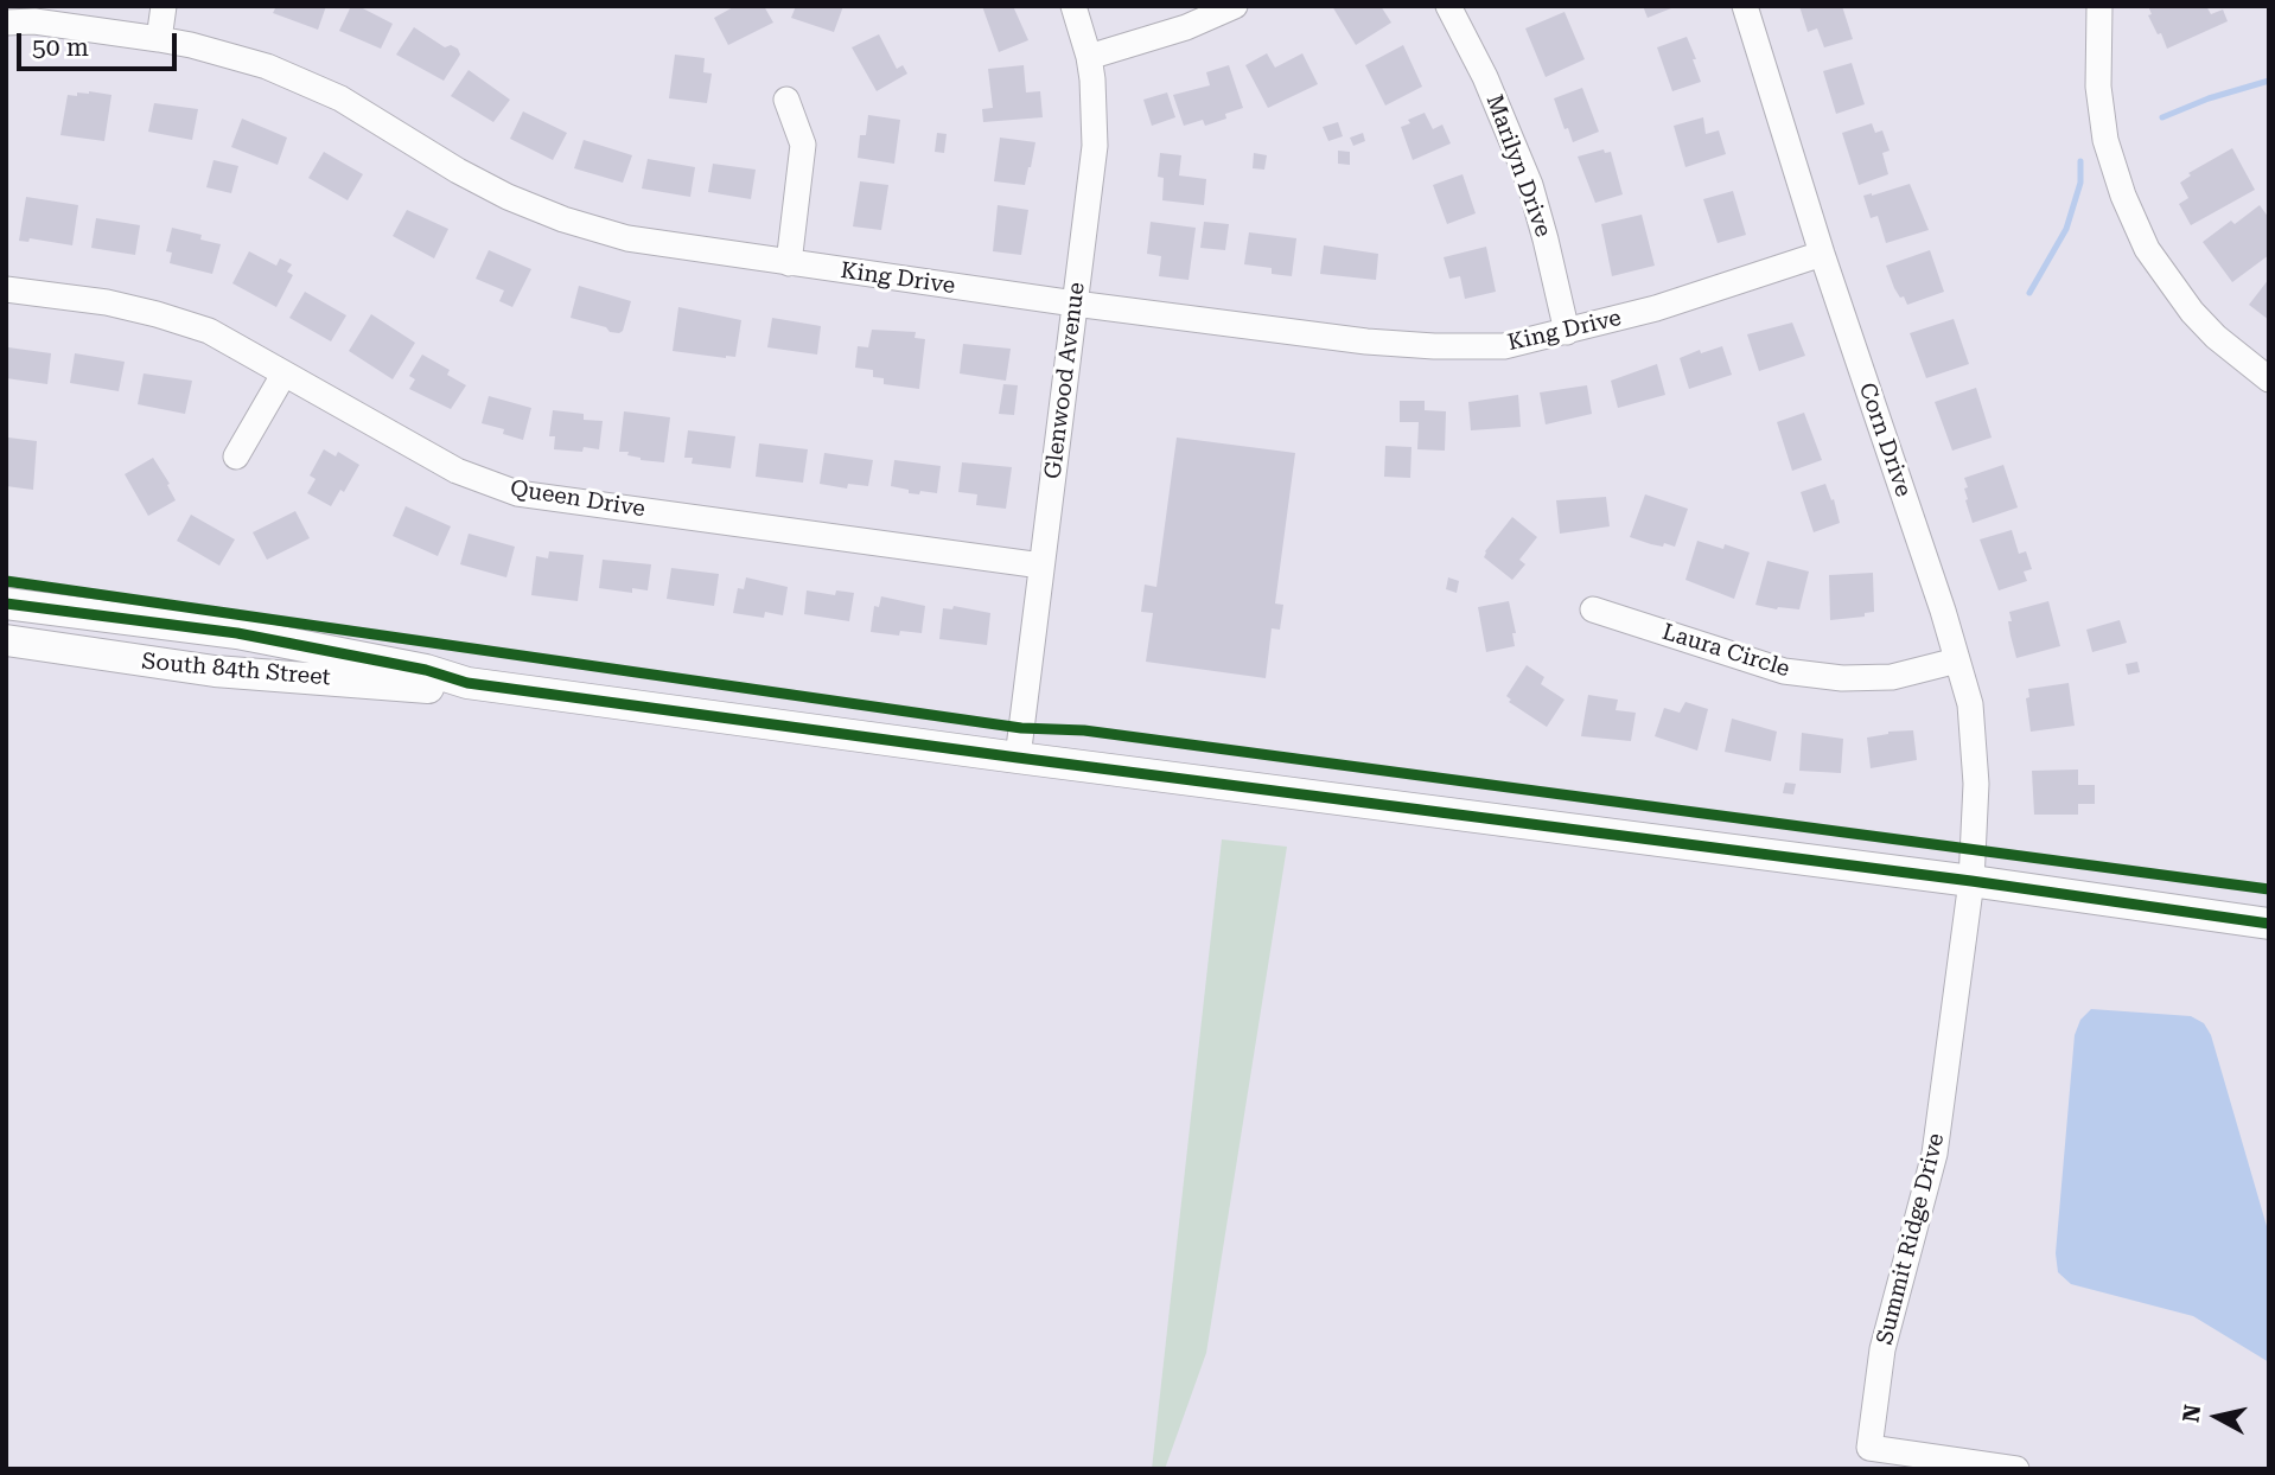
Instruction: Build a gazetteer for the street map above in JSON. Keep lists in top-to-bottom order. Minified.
{"streets":{"street":["Marilyn Drive","King Drive","Glenwood Avenue","Corn Drive","Queen Drive","Laura Circle","South 84th Street","Summit Ridge Drive"]},"crossings":[["Marilyn Drive","King Drive"],["King Drive","Glenwood Avenue"],["King Drive","Corn Drive"],["Glenwood Avenue","Queen Drive"],["Glenwood Avenue","South 84th Street"],["Corn Drive","Laura Circle"],["Corn Drive","South 84th Street"],["Corn Drive","Summit Ridge Drive"],["South 84th Street","Summit Ridge Drive"]],"scale_bar":"50 m","north":"left"}
